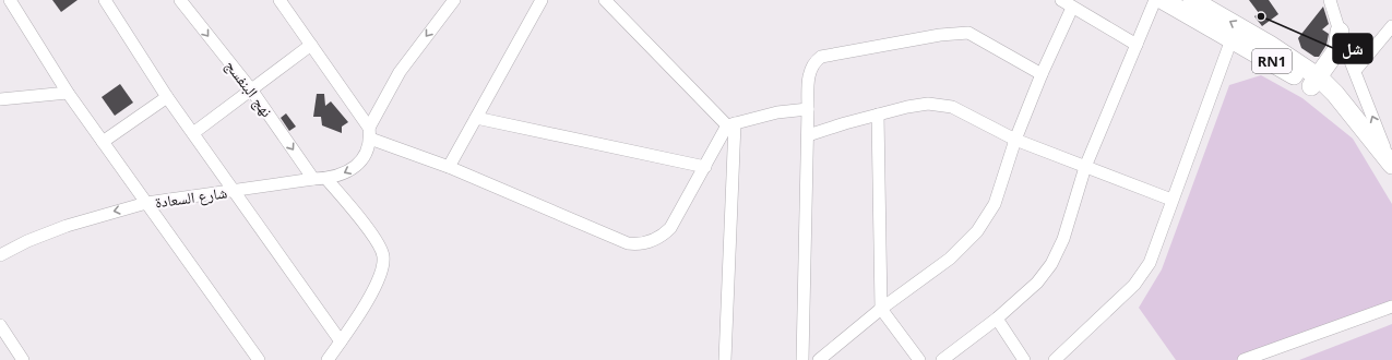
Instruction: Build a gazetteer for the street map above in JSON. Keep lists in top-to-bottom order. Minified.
{"streets":{"main road":["RN1"],"street":["نهج البنفسج","شارع السعادة"]},"crossings":[["نهج البنفسج","شارع السعادة"]],"places":["شل"]}
